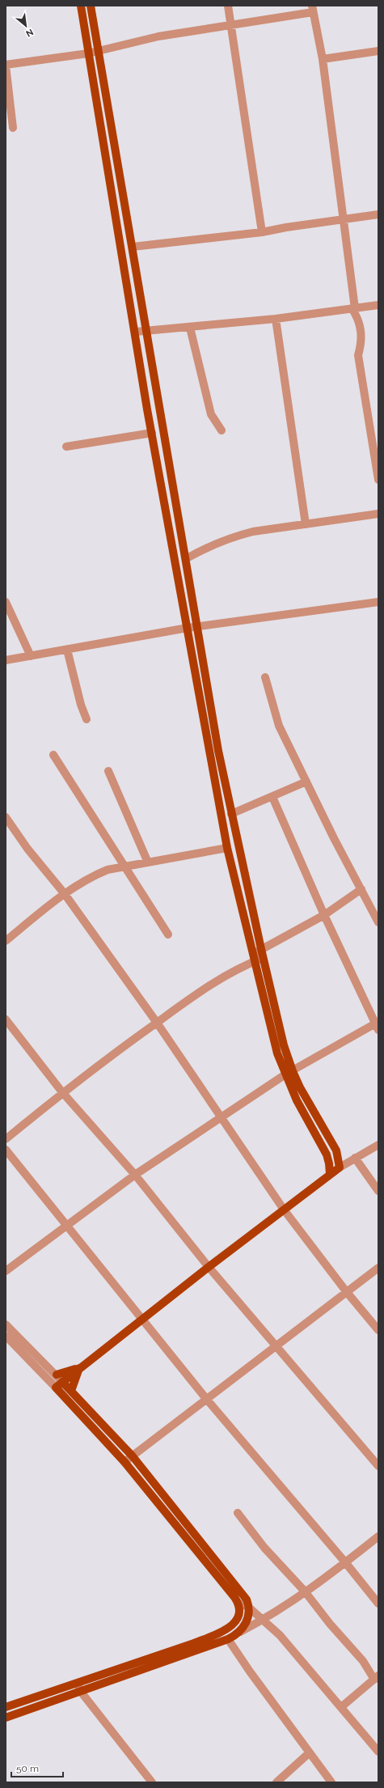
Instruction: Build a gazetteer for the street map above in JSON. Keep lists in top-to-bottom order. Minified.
{"scale_bar":"50 m","north":"bottom right"}
